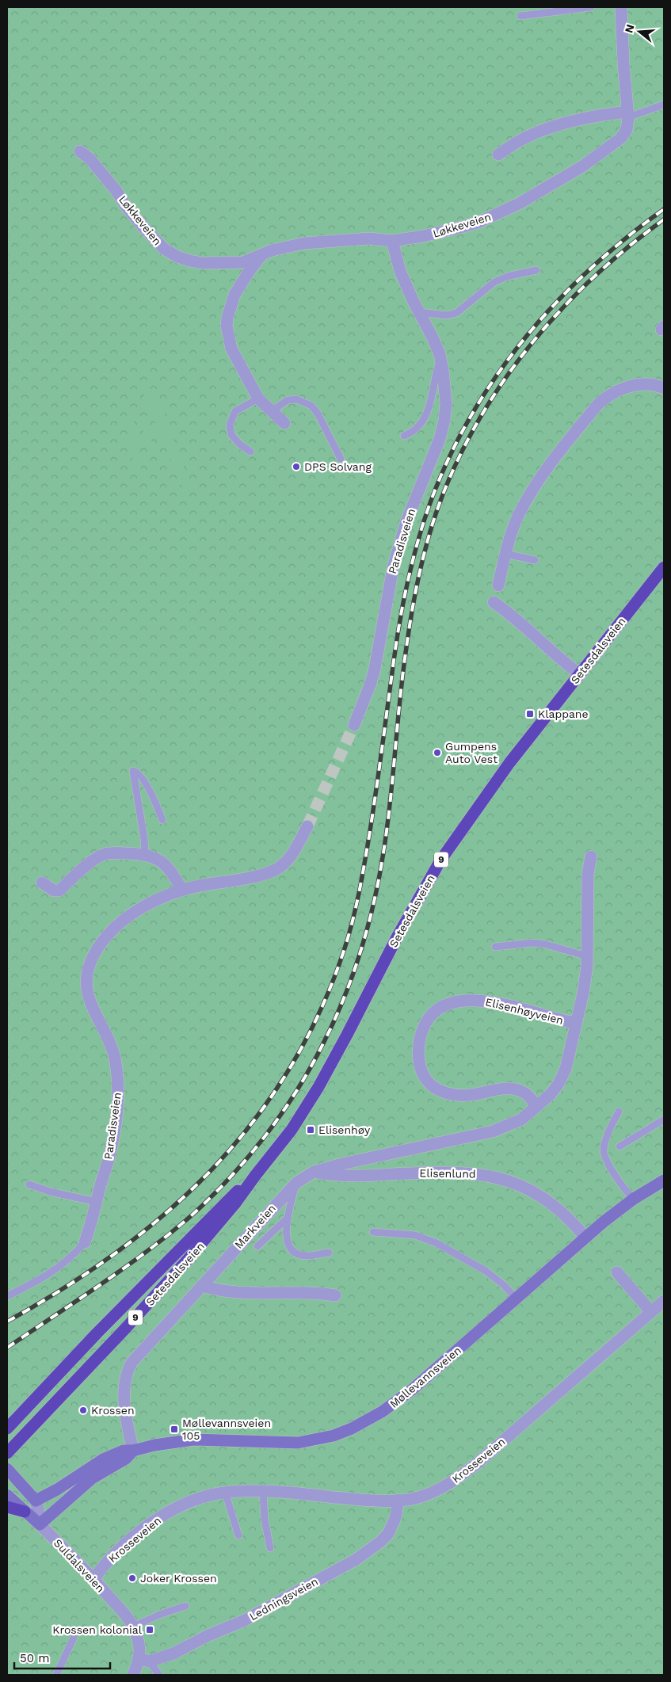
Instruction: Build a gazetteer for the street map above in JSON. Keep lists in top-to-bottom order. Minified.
{"streets":{"highway":["Setesdalsveien","9"],"main road":["Møllevannsveien"],"street":["Løkkeveien","Paradisveien","Elisenhøyveien","Elisenlund","Markveien","Krosseveien","Suldalsveien","Ledningsveien"]},"crossings":[["Løkkeveien","Paradisveien"],["Elisenhøyveien","Elisenlund"],["Elisenhøyveien","Markveien"],["Elisenlund","Markveien"],["Elisenlund","Møllevannsveien"],["Markveien","Møllevannsveien"],["Krosseveien","Suldalsveien"],["Krosseveien","Ledningsveien"],["Suldalsveien","Ledningsveien"]],"places":{"other":["DPS Solvang","Gumpens Auto Vest","Krossen","Joker Krossen"],"transit":["Klappane","Elisenhøy","Møllevannsveien 105","Krossen kolonial"]},"scale_bar":"50 m","north":"left"}
